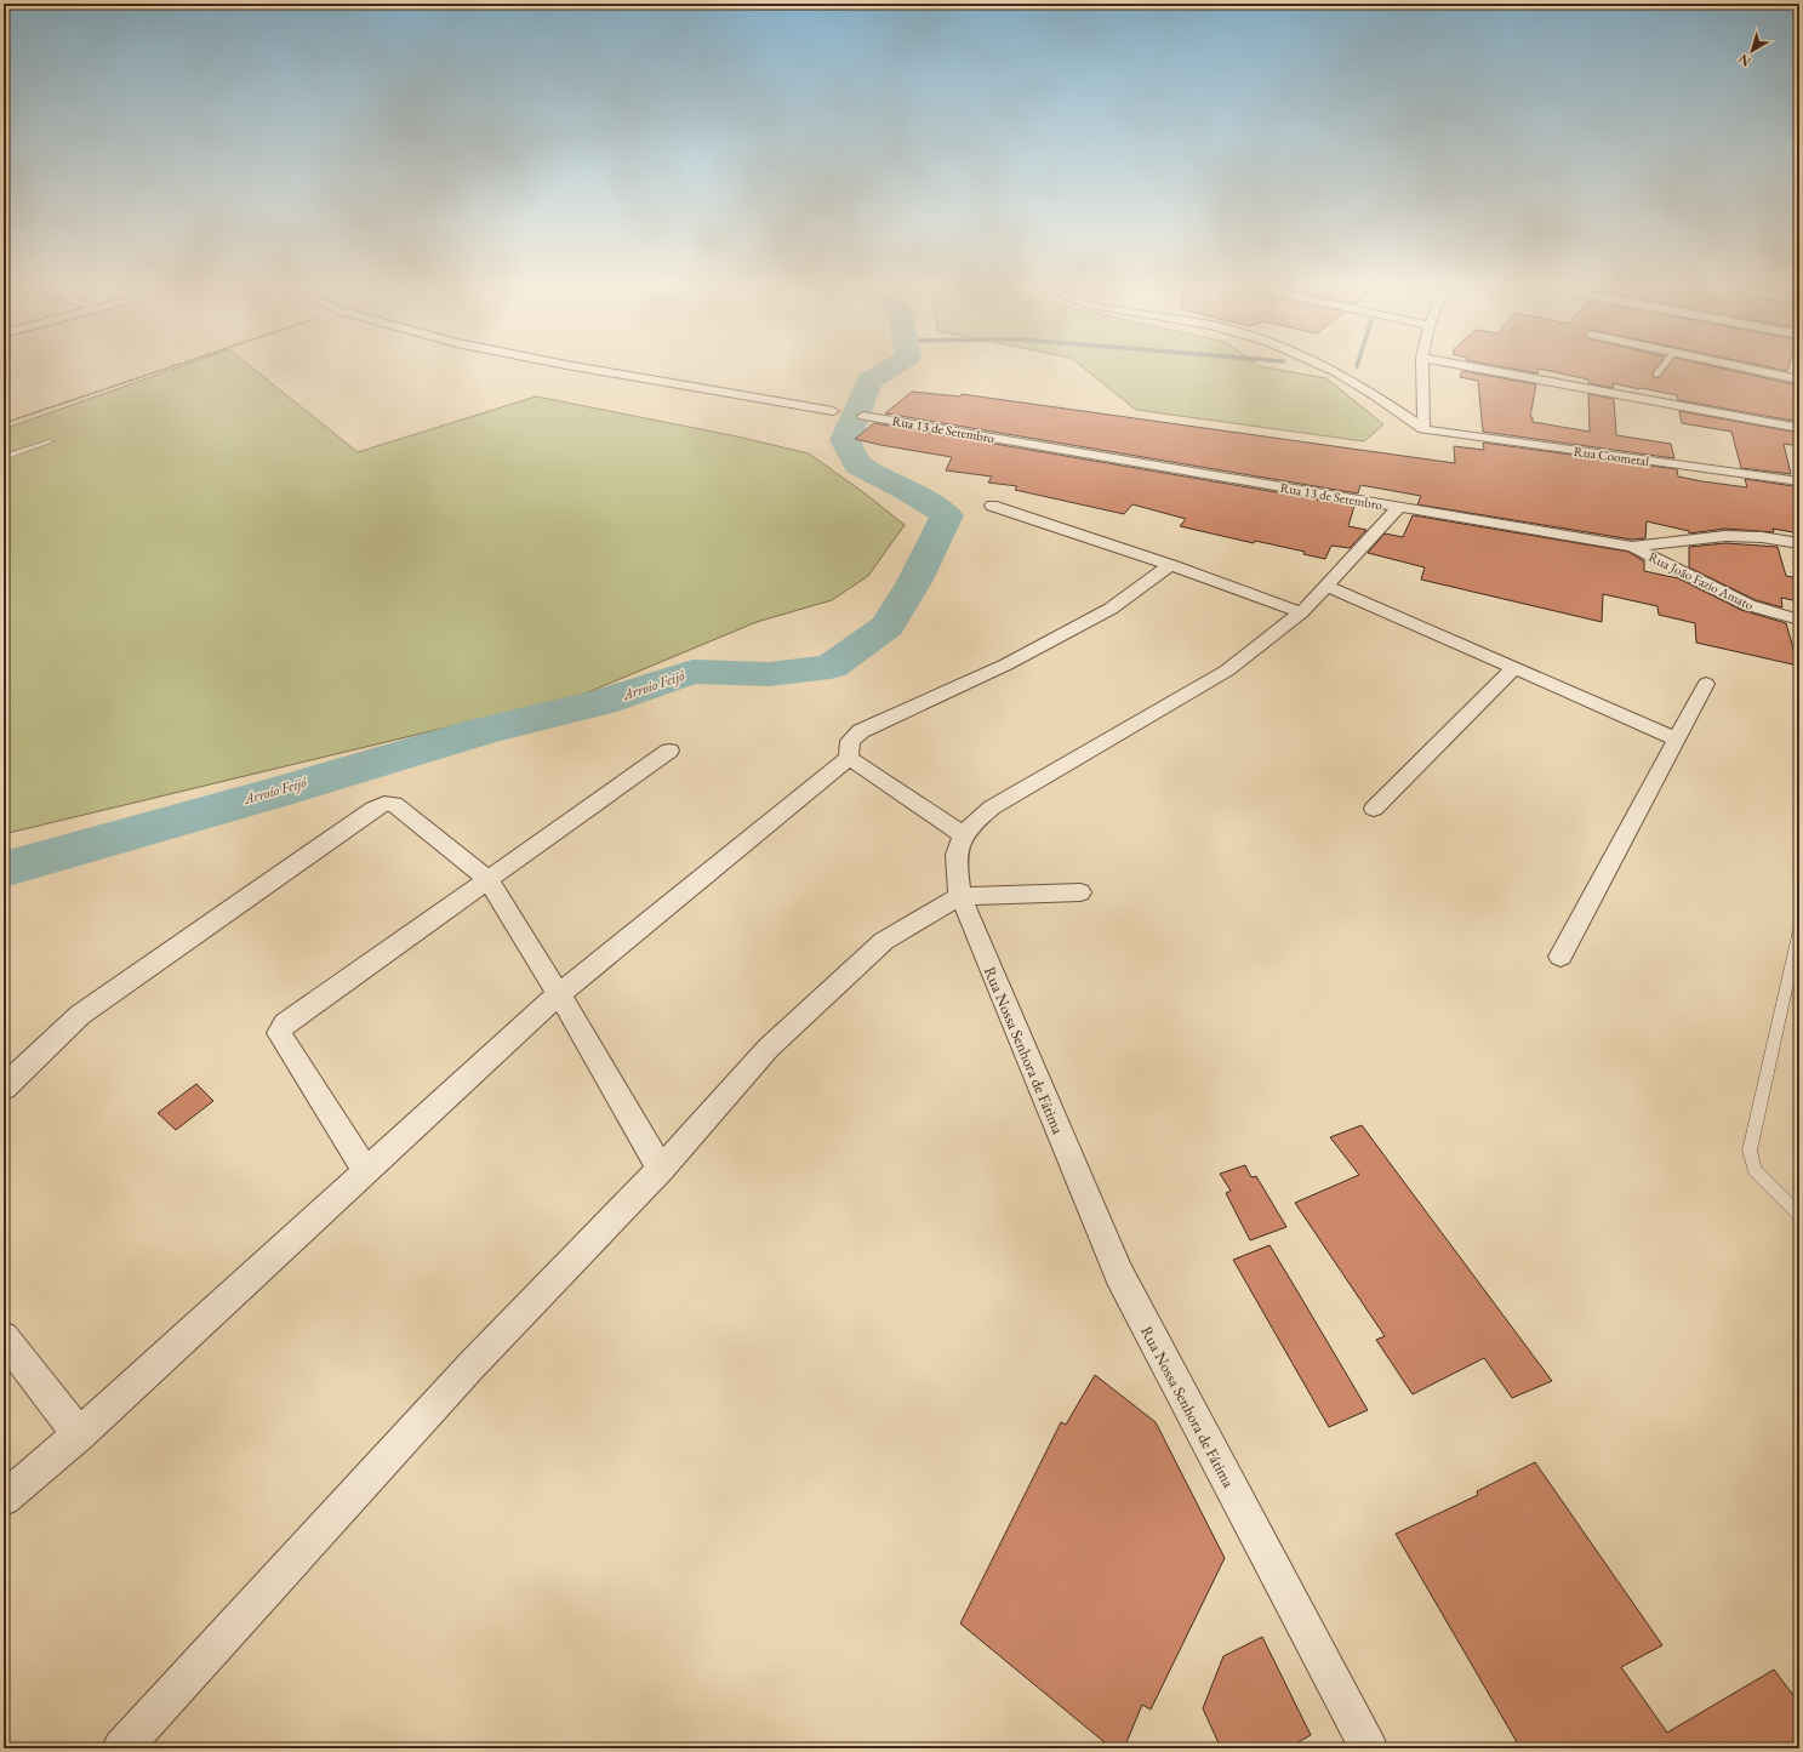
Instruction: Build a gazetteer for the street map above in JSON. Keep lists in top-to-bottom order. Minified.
{"streets":{"street":["Rua 13 de Setembro","Rua Coometal","Rua João Fazio Amato","Rua Nossa Senhora de Fátima"]},"crossings":[["Rua 13 de Setembro","Rua João Fazio Amato"],["Rua 13 de Setembro","Rua Nossa Senhora de Fátima"]],"water":["Arroio Feijó"],"north":"bottom left"}
